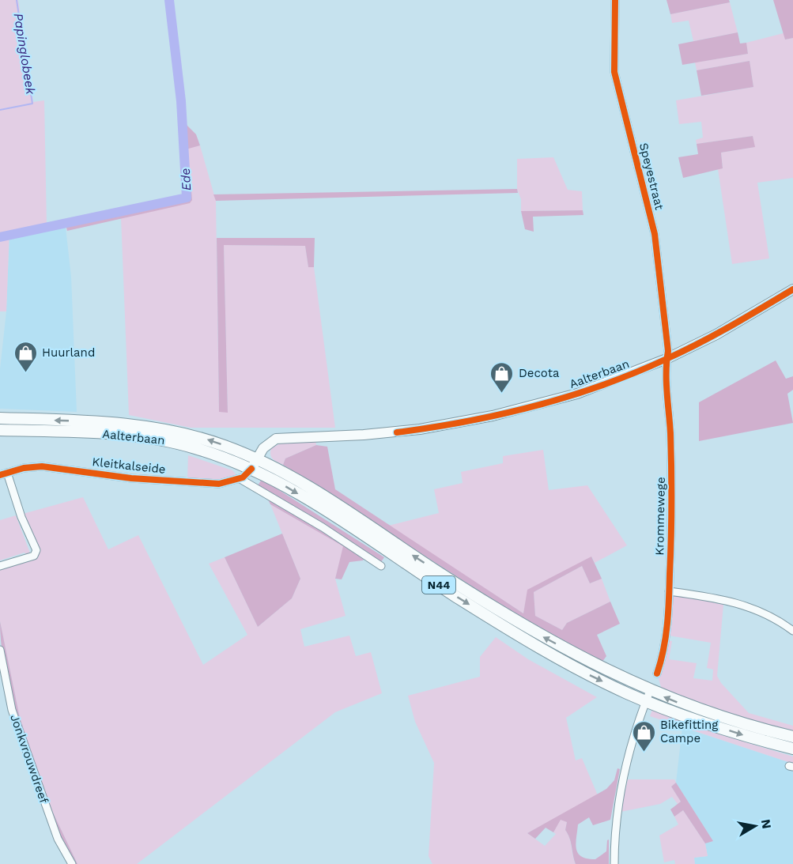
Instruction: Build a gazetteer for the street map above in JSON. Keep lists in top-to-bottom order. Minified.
{"streets":{"highway":["Aalterbaan","N44"],"street":["Speyestraat","Kleitkalseide","Krommewege","Jonkvrouwdreef"]},"crossings":[["Speyestraat","Aalterbaan"],["Speyestraat","Krommewege"],["Aalterbaan","Krommewege"],["Aalterbaan","N44"]],"water":["Papinglobeek","Ede"],"places":{"shop":["Huurland","Decota","Bikefitting Campe"]},"north":"right"}
